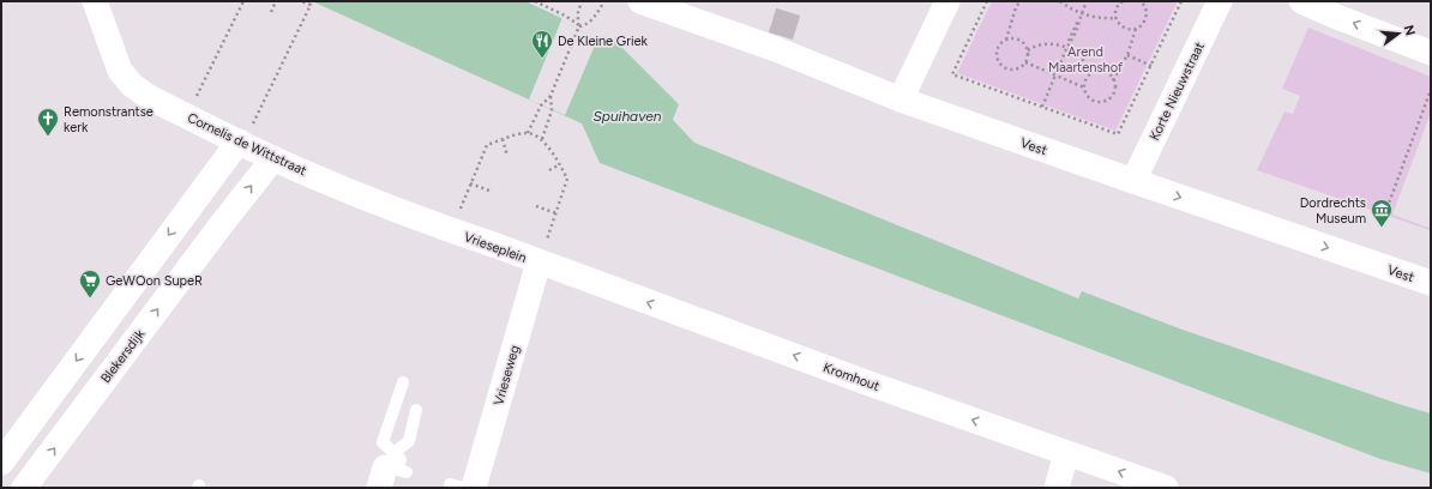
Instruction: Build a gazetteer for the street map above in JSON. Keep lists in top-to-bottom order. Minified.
{"streets":{"street":["Korte Nieuwstraat","Cornelis de Wittstraat","Vest","Vrieseplein","Blekersdijk","Vrieseweg","Kromhout"]},"crossings":[["Korte Nieuwstraat","Vest"],["Cornelis de Wittstraat","Vrieseplein"],["Cornelis de Wittstraat","Blekersdijk"],["Vrieseplein","Vrieseweg"],["Vrieseplein","Kromhout"],["Vrieseweg","Kromhout"]],"one_way":["Kromhout"],"water":["Spuihaven"],"parks":["Arend Maartenshof"],"places":{"restaurant":["De Kleine Griek"],"church":["Remonstrantse kerk"],"museum":["Dordrechts Museum"],"supermarket":["GeWOon SupeR"]},"north":"right"}
